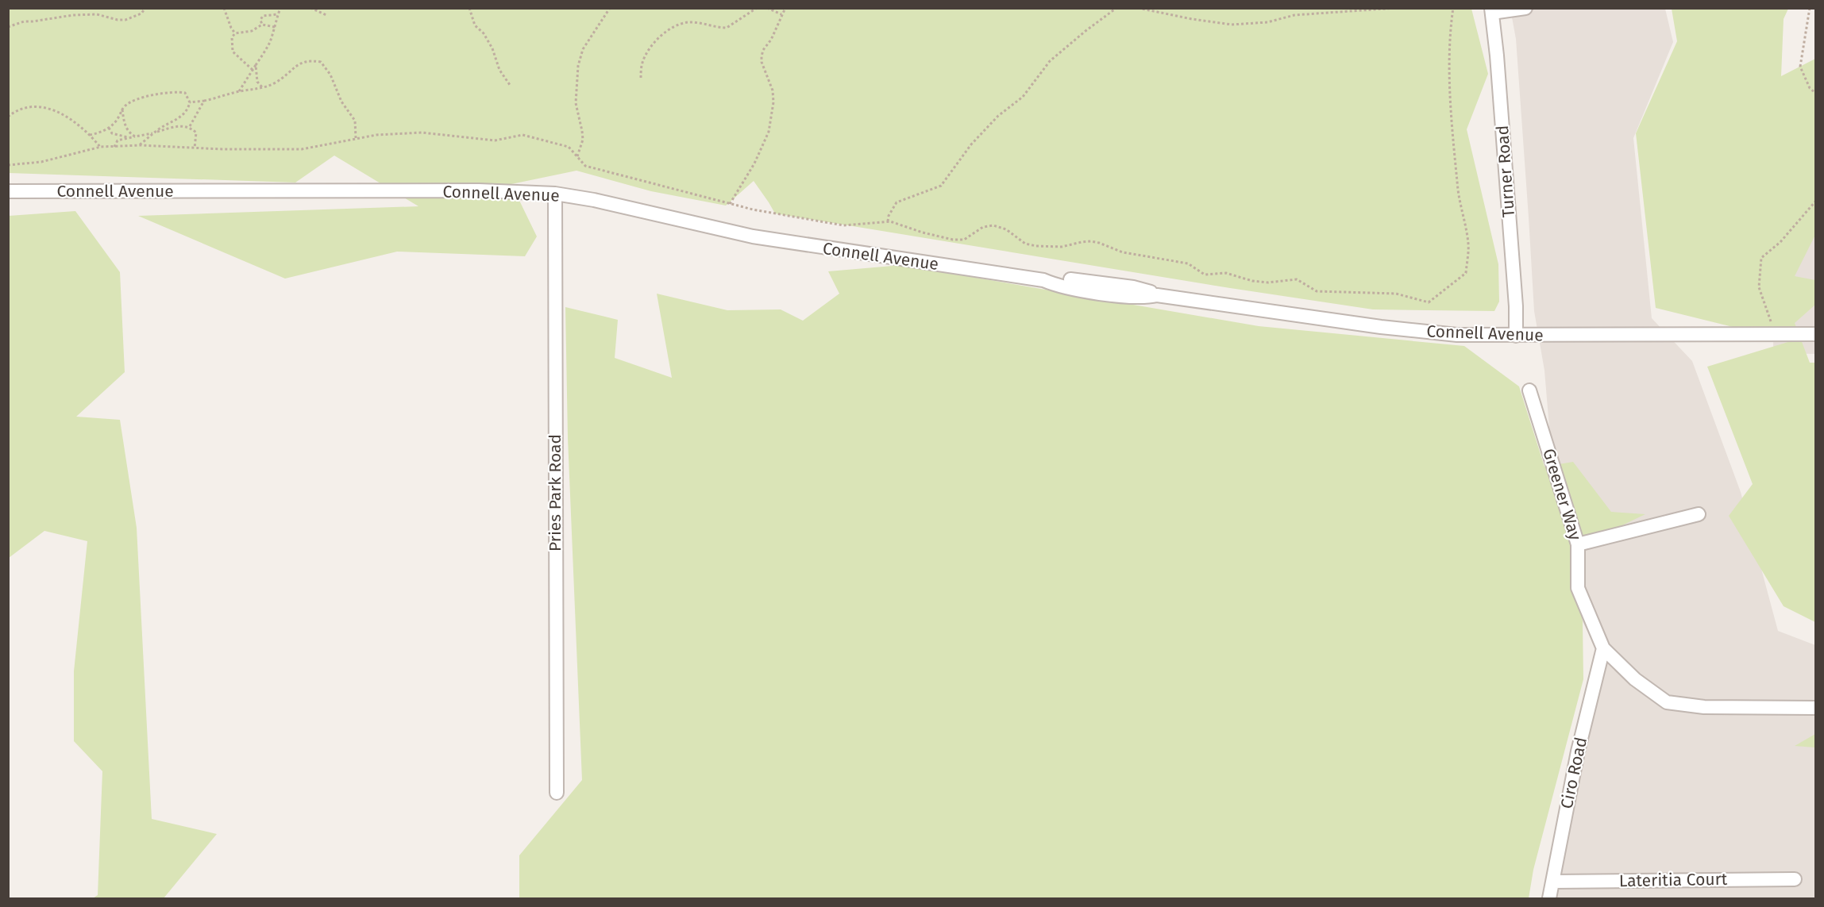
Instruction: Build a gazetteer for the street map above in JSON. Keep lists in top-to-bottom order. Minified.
{"streets":{"street":["Turner Road","Connell Avenue","Pries Park Road","Greener Way","Ciro Road","Lateritia Court"]},"crossings":[["Turner Road","Connell Avenue"],["Connell Avenue","Pries Park Road"],["Greener Way","Ciro Road"],["Ciro Road","Lateritia Court"]]}
